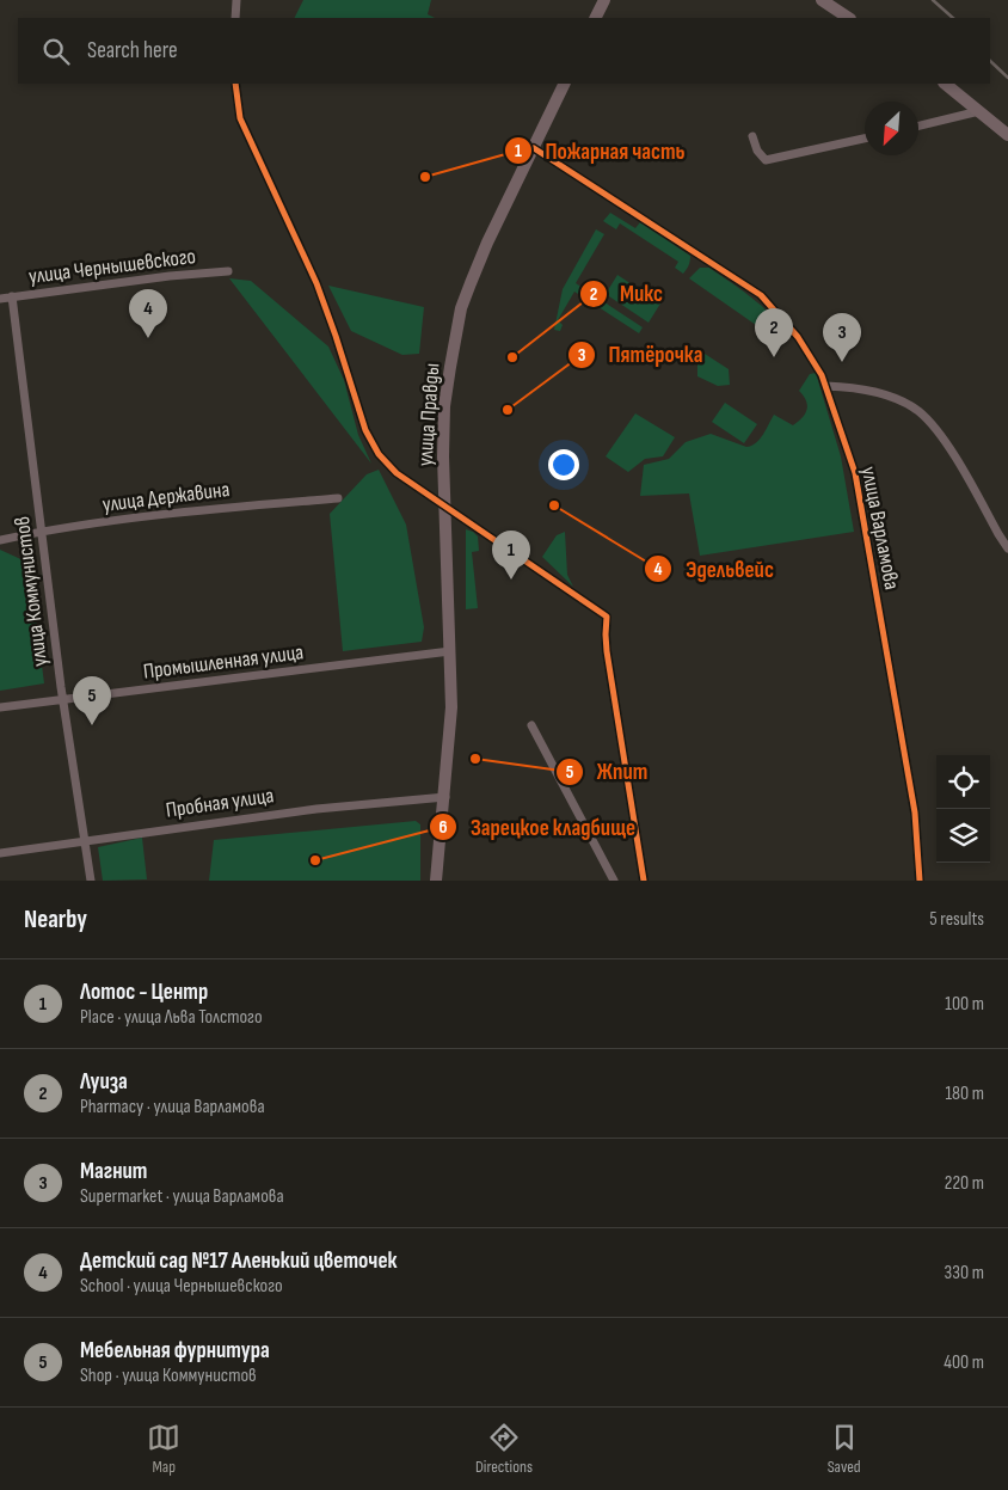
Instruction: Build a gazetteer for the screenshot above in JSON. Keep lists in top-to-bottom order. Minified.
{"streets":{"main road":["улица Правды"],"street":["улица Чернышевского","улица Державина","улица Варламова","улица Коммунистов","Промышленная улица","Пробная улица"]},"crossings":[["улица Чернышевского","улица Коммунистов"],["улица Правды","улица Варламова"],["улица Правды","Промышленная улица"],["улица Правды","Пробная улица"],["улица Державина","улица Коммунистов"],["улица Коммунистов","Промышленная улица"],["улица Коммунистов","Пробная улица"]],"places":["Пожарная часть","Микс","Пятёрочка","Эдельвейс","Жпит","Зарецкое кладбище"],"north":"bottom left","page":{"search":"Search here","pins":["4","2","3","1","5"],"heading":["Nearby","5 results"],"list":[{"mark":"1","name":"Лотос - Центр","note":"Place · улица Льва Толстого","value":"100 m"},{"mark":"2","name":"Луиза","note":"Pharmacy · улица Варламова","value":"180 m"},{"mark":"3","name":"Магнит","note":"Supermarket · улица Варламова","value":"220 m"},{"mark":"4","name":"Детский сад №17 Аленький цветочек","note":"School · улица Чернышевского","value":"330 m"},{"mark":"5","name":"Мебельная фурнитура","note":"Shop · улица Коммунистов","value":"400 m"}],"nav":["Map","Directions","Saved"]}}
